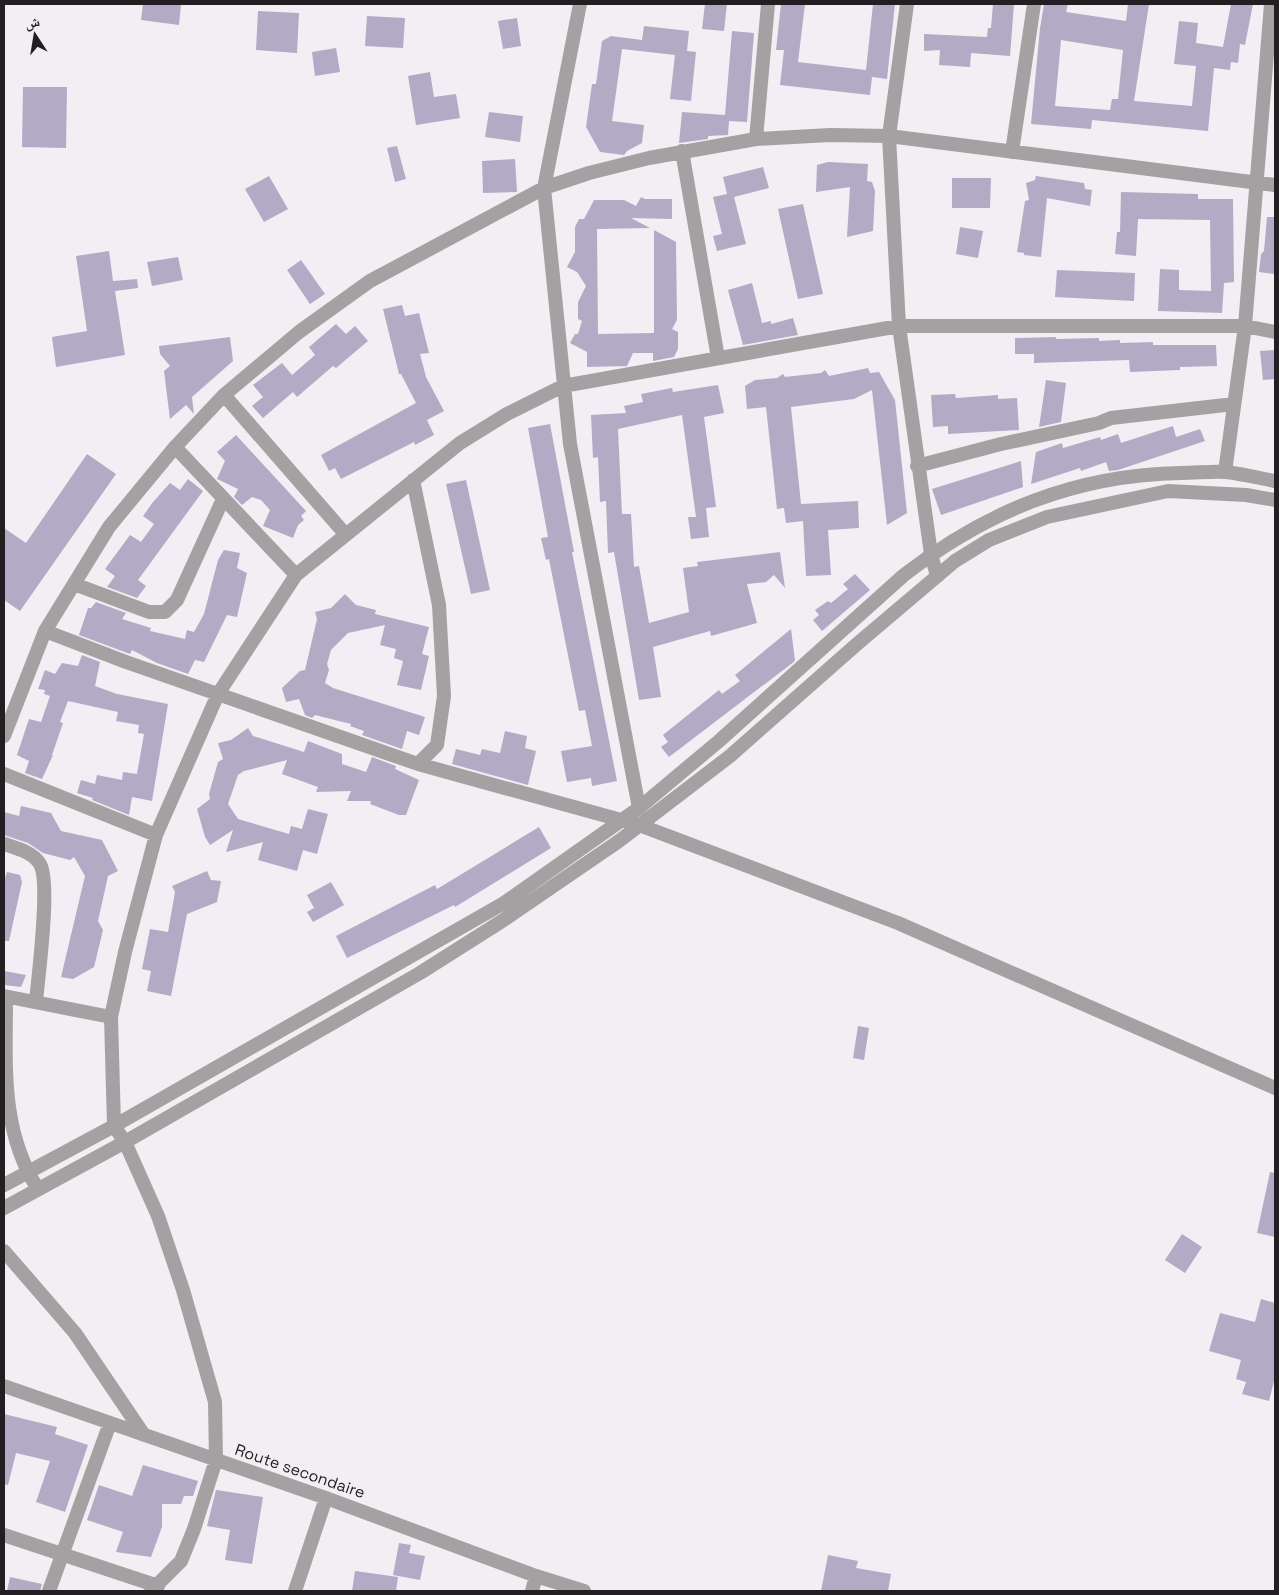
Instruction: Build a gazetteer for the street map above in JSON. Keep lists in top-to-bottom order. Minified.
{"streets":{"street":["Route secondaire"]},"north":"top"}
